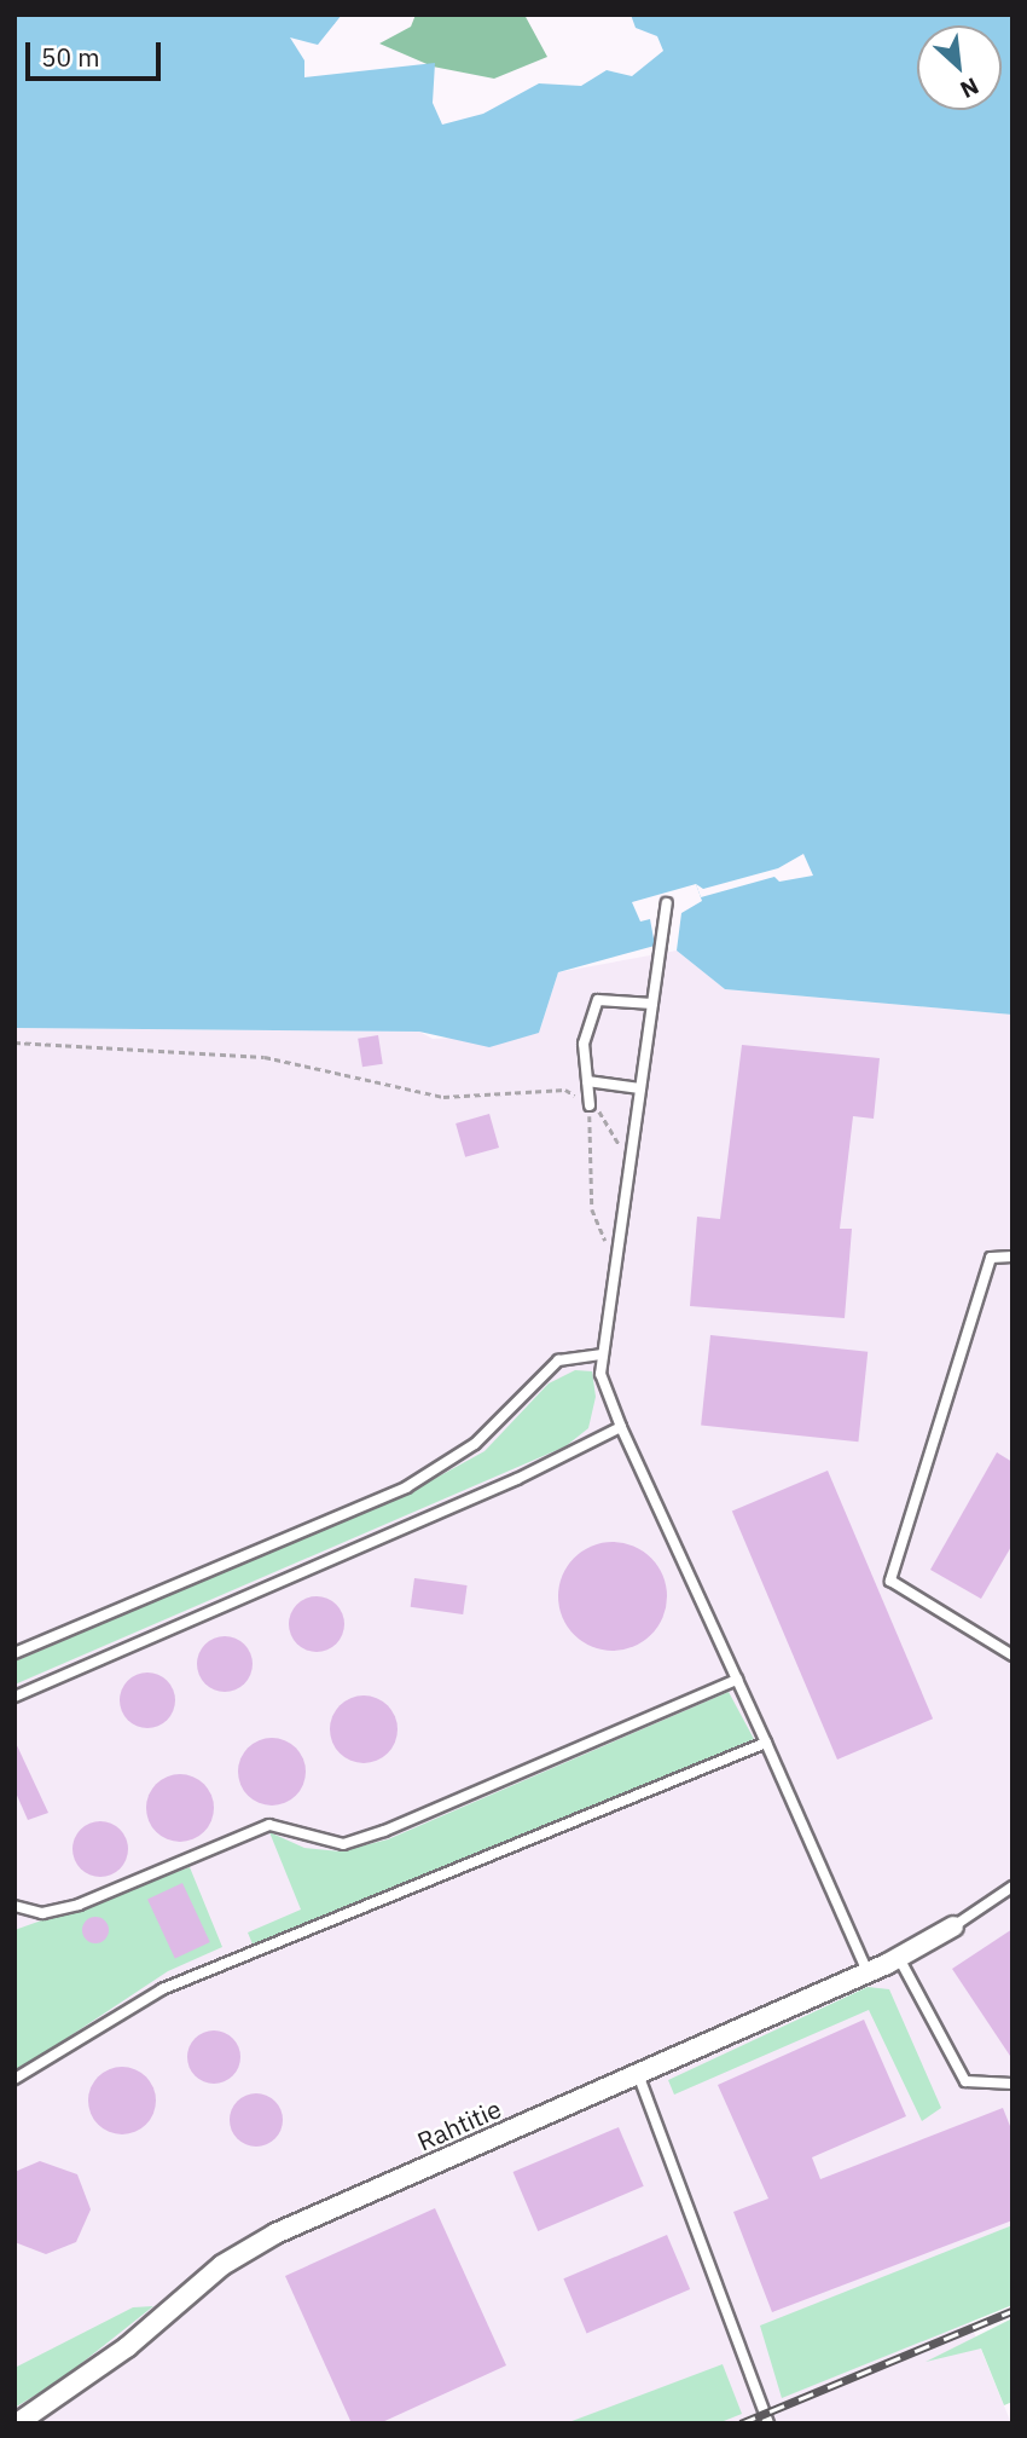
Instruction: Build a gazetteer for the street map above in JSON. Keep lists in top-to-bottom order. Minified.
{"streets":{"street":["Rahtitie"]},"scale_bar":"50 m","north":"bottom right"}
